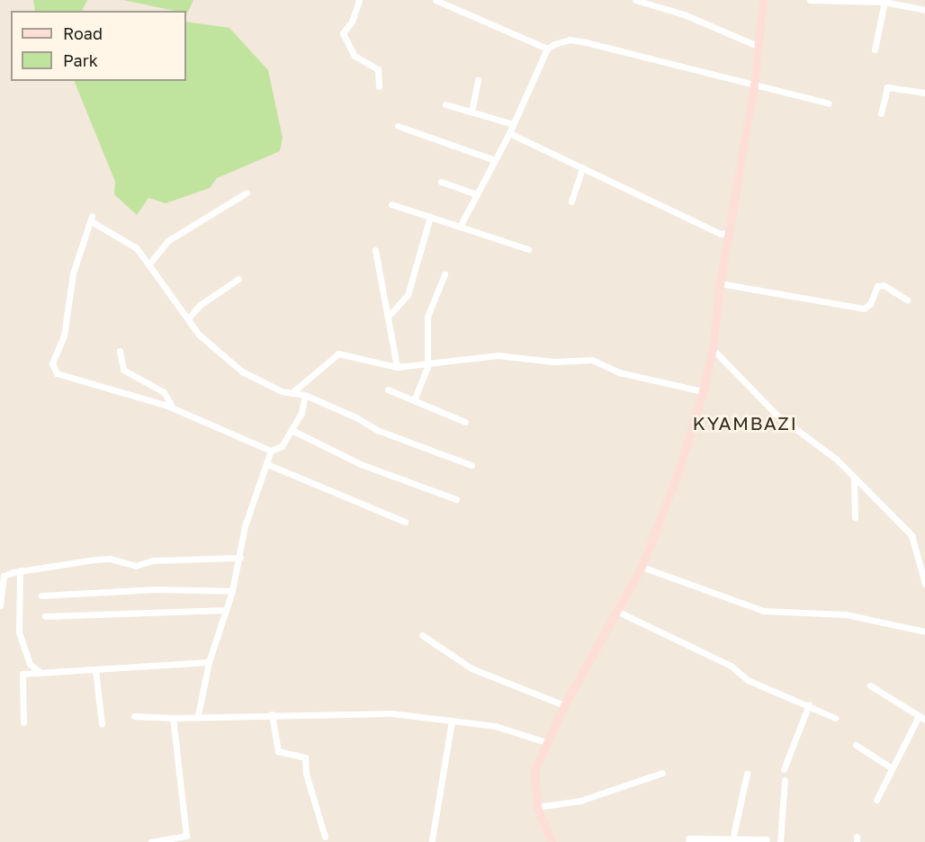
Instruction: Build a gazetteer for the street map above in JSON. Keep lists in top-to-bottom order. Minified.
{"districts":["KYAMBAZI"],"legend":["Road","Park"]}
